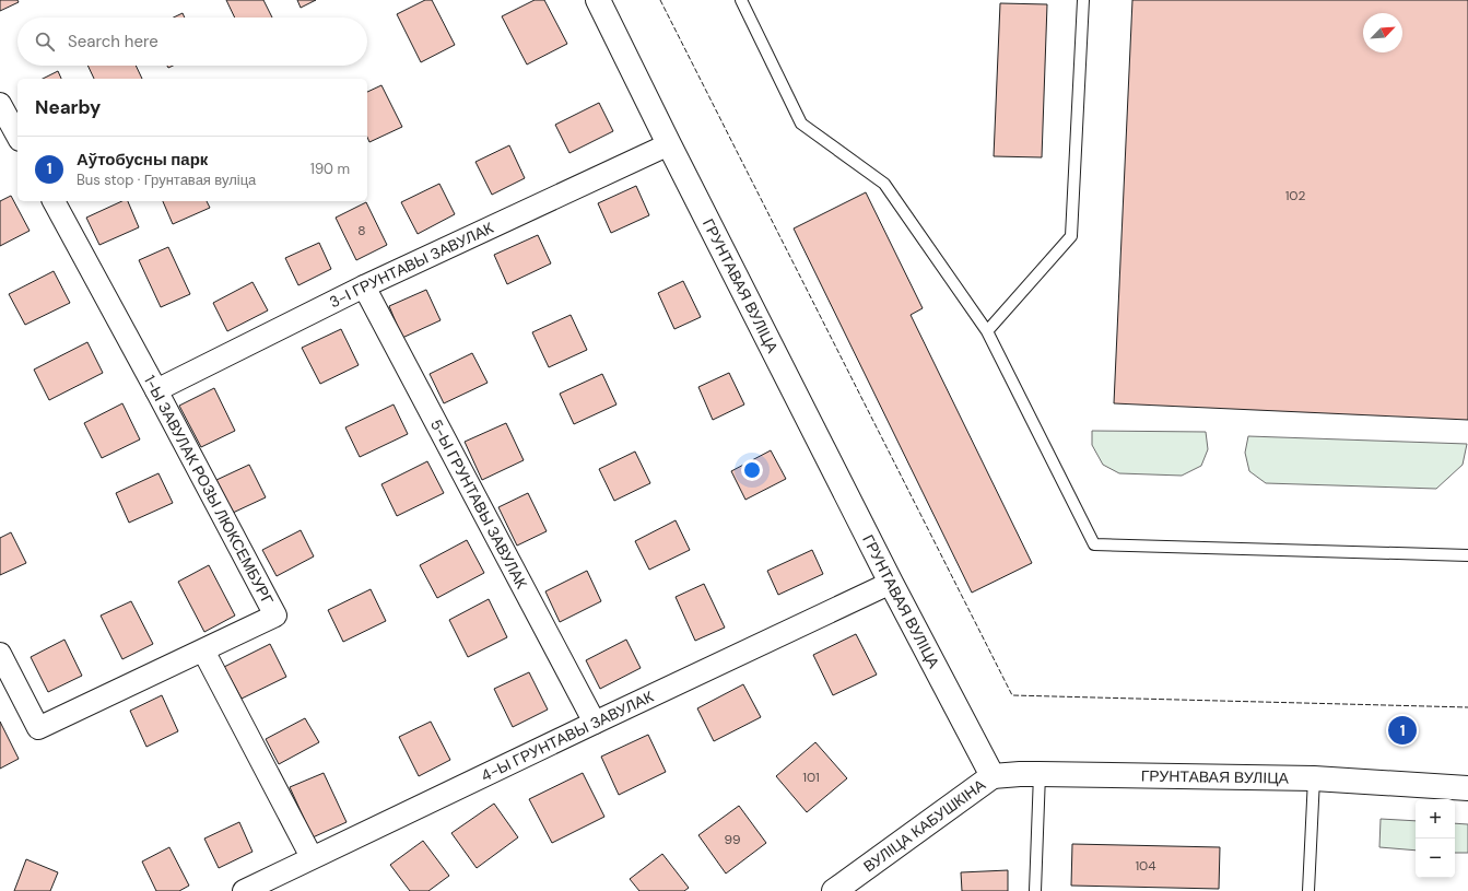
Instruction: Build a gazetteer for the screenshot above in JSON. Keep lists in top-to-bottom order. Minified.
{"streets":{"main road":["ГРУНТАВАЯ ВУЛІЦА","ВУЛІЦА КАБУШКІНА"],"street":["3-І ГРУНТАВЫ ЗАВУЛАК","1-Ы ЗАВУЛАК РОЗЫ ЛЮКСЕМБУРГ","5-Ы ГРУНТАВЫ ЗАВУЛАК","4-Ы ГРУНТАВЫ ЗАВУЛАК"]},"crossings":[["3-І ГРУНТАВЫ ЗАВУЛАК","ГРУНТАВАЯ ВУЛІЦА"],["3-І ГРУНТАВЫ ЗАВУЛАК","1-Ы ЗАВУЛАК РОЗЫ ЛЮКСЕМБУРГ"],["3-І ГРУНТАВЫ ЗАВУЛАК","5-Ы ГРУНТАВЫ ЗАВУЛАК"],["ГРУНТАВАЯ ВУЛІЦА","4-Ы ГРУНТАВЫ ЗАВУЛАК"],["ГРУНТАВАЯ ВУЛІЦА","ВУЛІЦА КАБУШКІНА"],["5-Ы ГРУНТАВЫ ЗАВУЛАК","4-Ы ГРУНТАВЫ ЗАВУЛАК"]],"house_numbers":["102","8","101","99","104"],"north":"top right","page":{"search":"Search here","heading":"Nearby","list":[{"mark":"1","name":"Аўтобусны парк","note":"Bus stop · Грунтавая вуліца","value":"190 m"}],"pins":"1","map_buttons":["+","−"]}}
